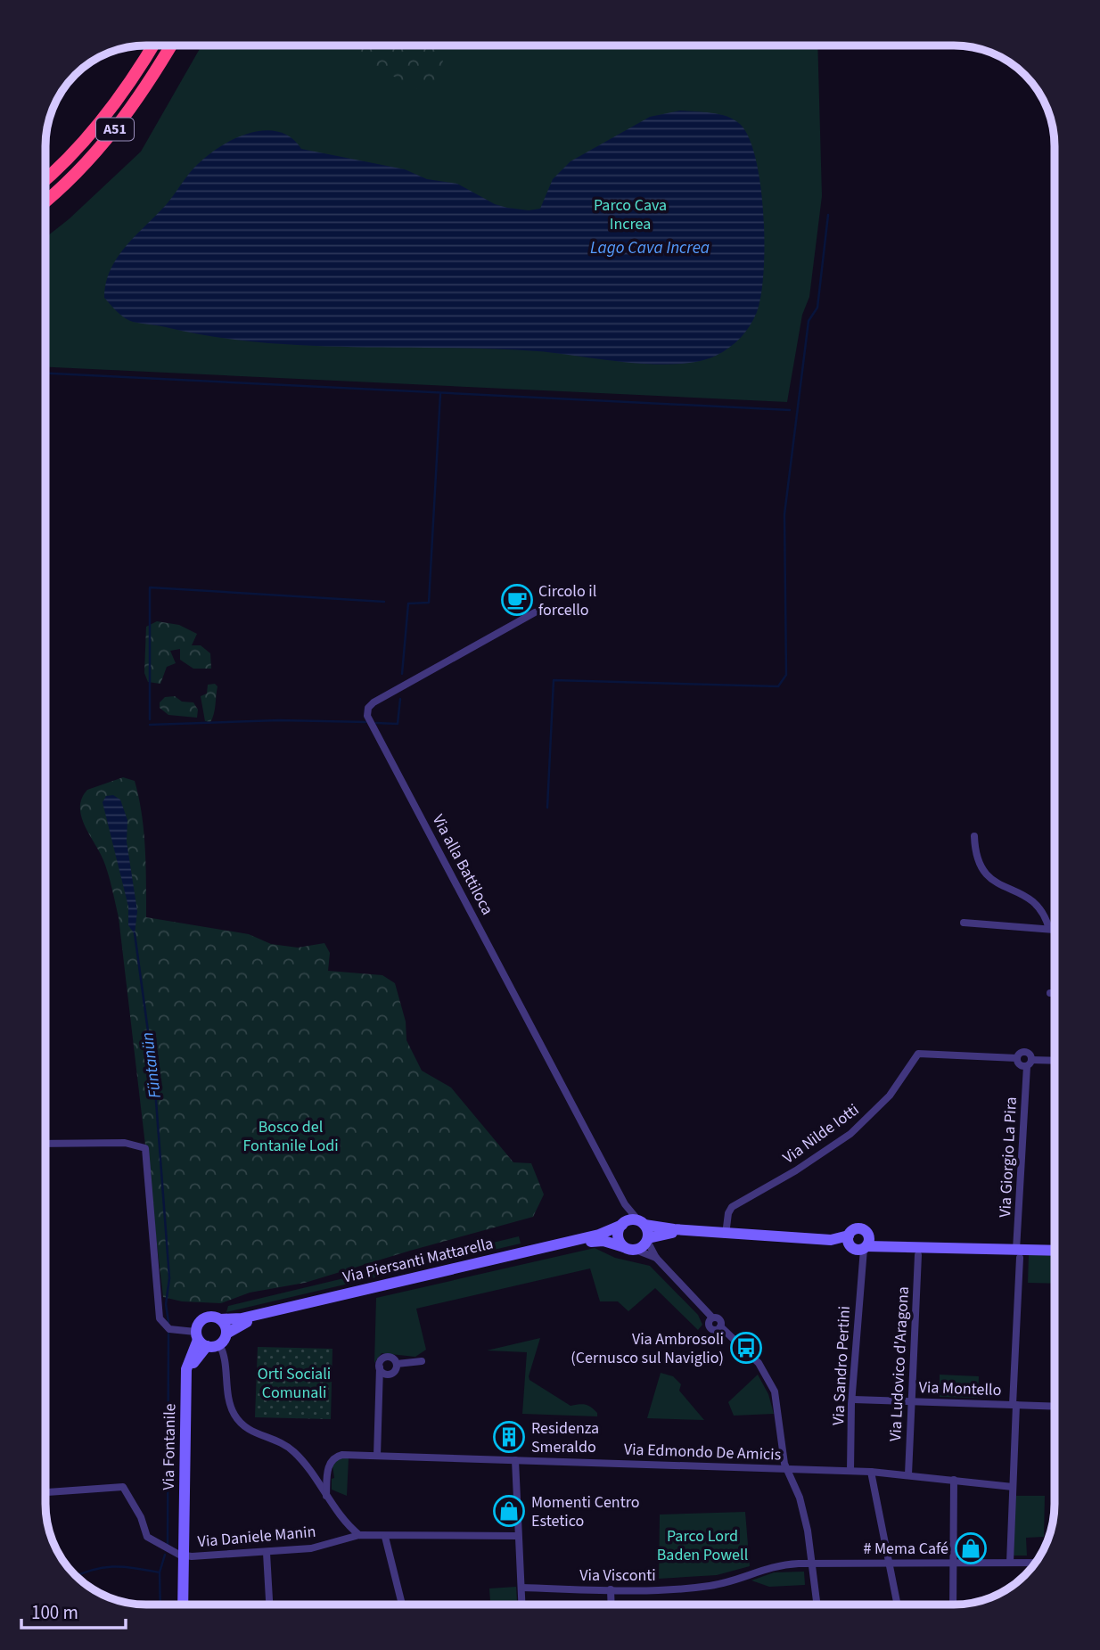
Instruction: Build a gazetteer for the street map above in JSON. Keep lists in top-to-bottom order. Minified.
{"streets":{"highway":["A51"],"street":["Via alla Battiloca","Via Nilde Iotti","Via Giorgio La Pira","Via Piersanti Mattarella","Via Ludovico d'Aragona","Via Sandro Pertini","Via Montello","Via Fontanile","Via Edmondo De Amicis","Via Daniele Manin","Via Visconti"]},"crossings":[["Via alla Battiloca","Via Piersanti Mattarella"],["Via Nilde Iotti","Via Giorgio La Pira"],["Via Giorgio La Pira","Via Montello"],["Via Giorgio La Pira","Via Edmondo De Amicis"],["Via Giorgio La Pira","Via Visconti"],["Via Piersanti Mattarella","Via Fontanile"],["Via Ludovico d'Aragona","Via Montello"],["Via Ludovico d'Aragona","Via Edmondo De Amicis"],["Via Sandro Pertini","Via Montello"],["Via Sandro Pertini","Via Edmondo De Amicis"],["Via Fontanile","Via Daniele Manin"]],"water":["Lago Cava Increa","Füntanün"],"parks":["Parco Cava Increa","Bosco del Fontanile Lodi","Orti Sociali Comunali","Parco Lord Baden Powell"],"places":{"cafe":["Circolo il forcello"],"bus stop":["Via Ambrosoli (Cernusco sul Naviglio)"],"building":["Residenza Smeraldo"],"shop":["Momenti Centro Estetico","# Mema Café"]},"scale_bar":"100 m"}
